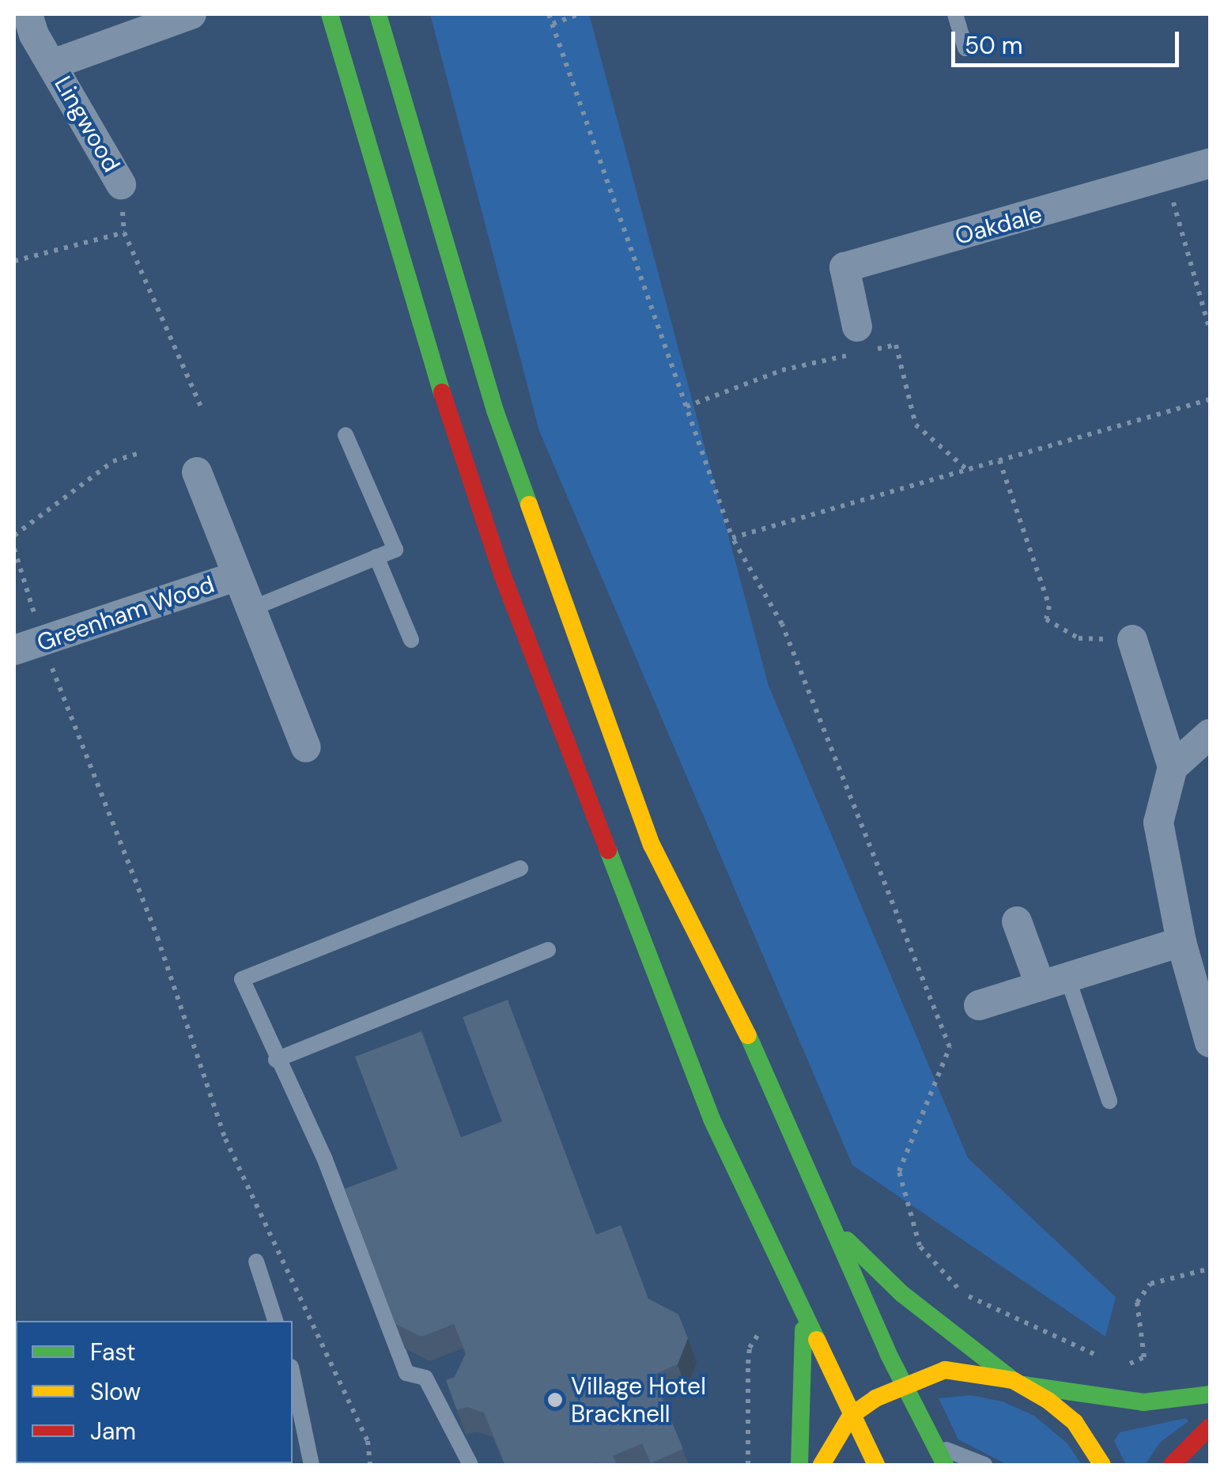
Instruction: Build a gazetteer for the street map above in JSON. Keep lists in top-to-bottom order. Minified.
{"streets":{"street":["Lingwood","Oakdale","Greenham Wood"]},"places":["Village Hotel Bracknell"],"legend":["Fast","Slow","Jam"],"scale_bar":"50 m"}
